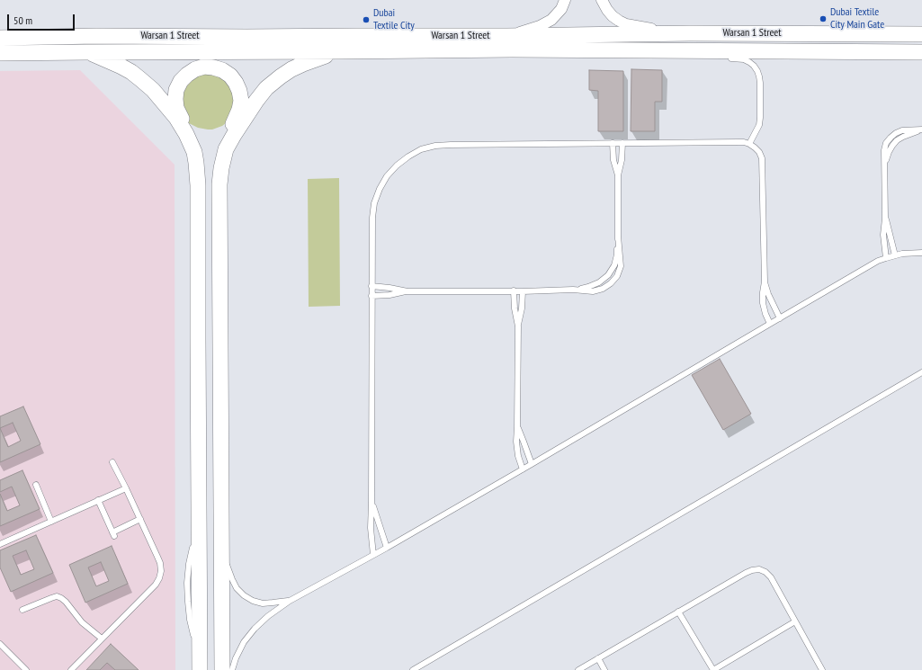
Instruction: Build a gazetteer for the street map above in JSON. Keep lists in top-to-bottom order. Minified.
{"streets":{"street":["Warsan 1 Street"]},"places":["Dubai Textile City Main Gate","Dubai Textile City"],"scale_bar":"50 m"}
